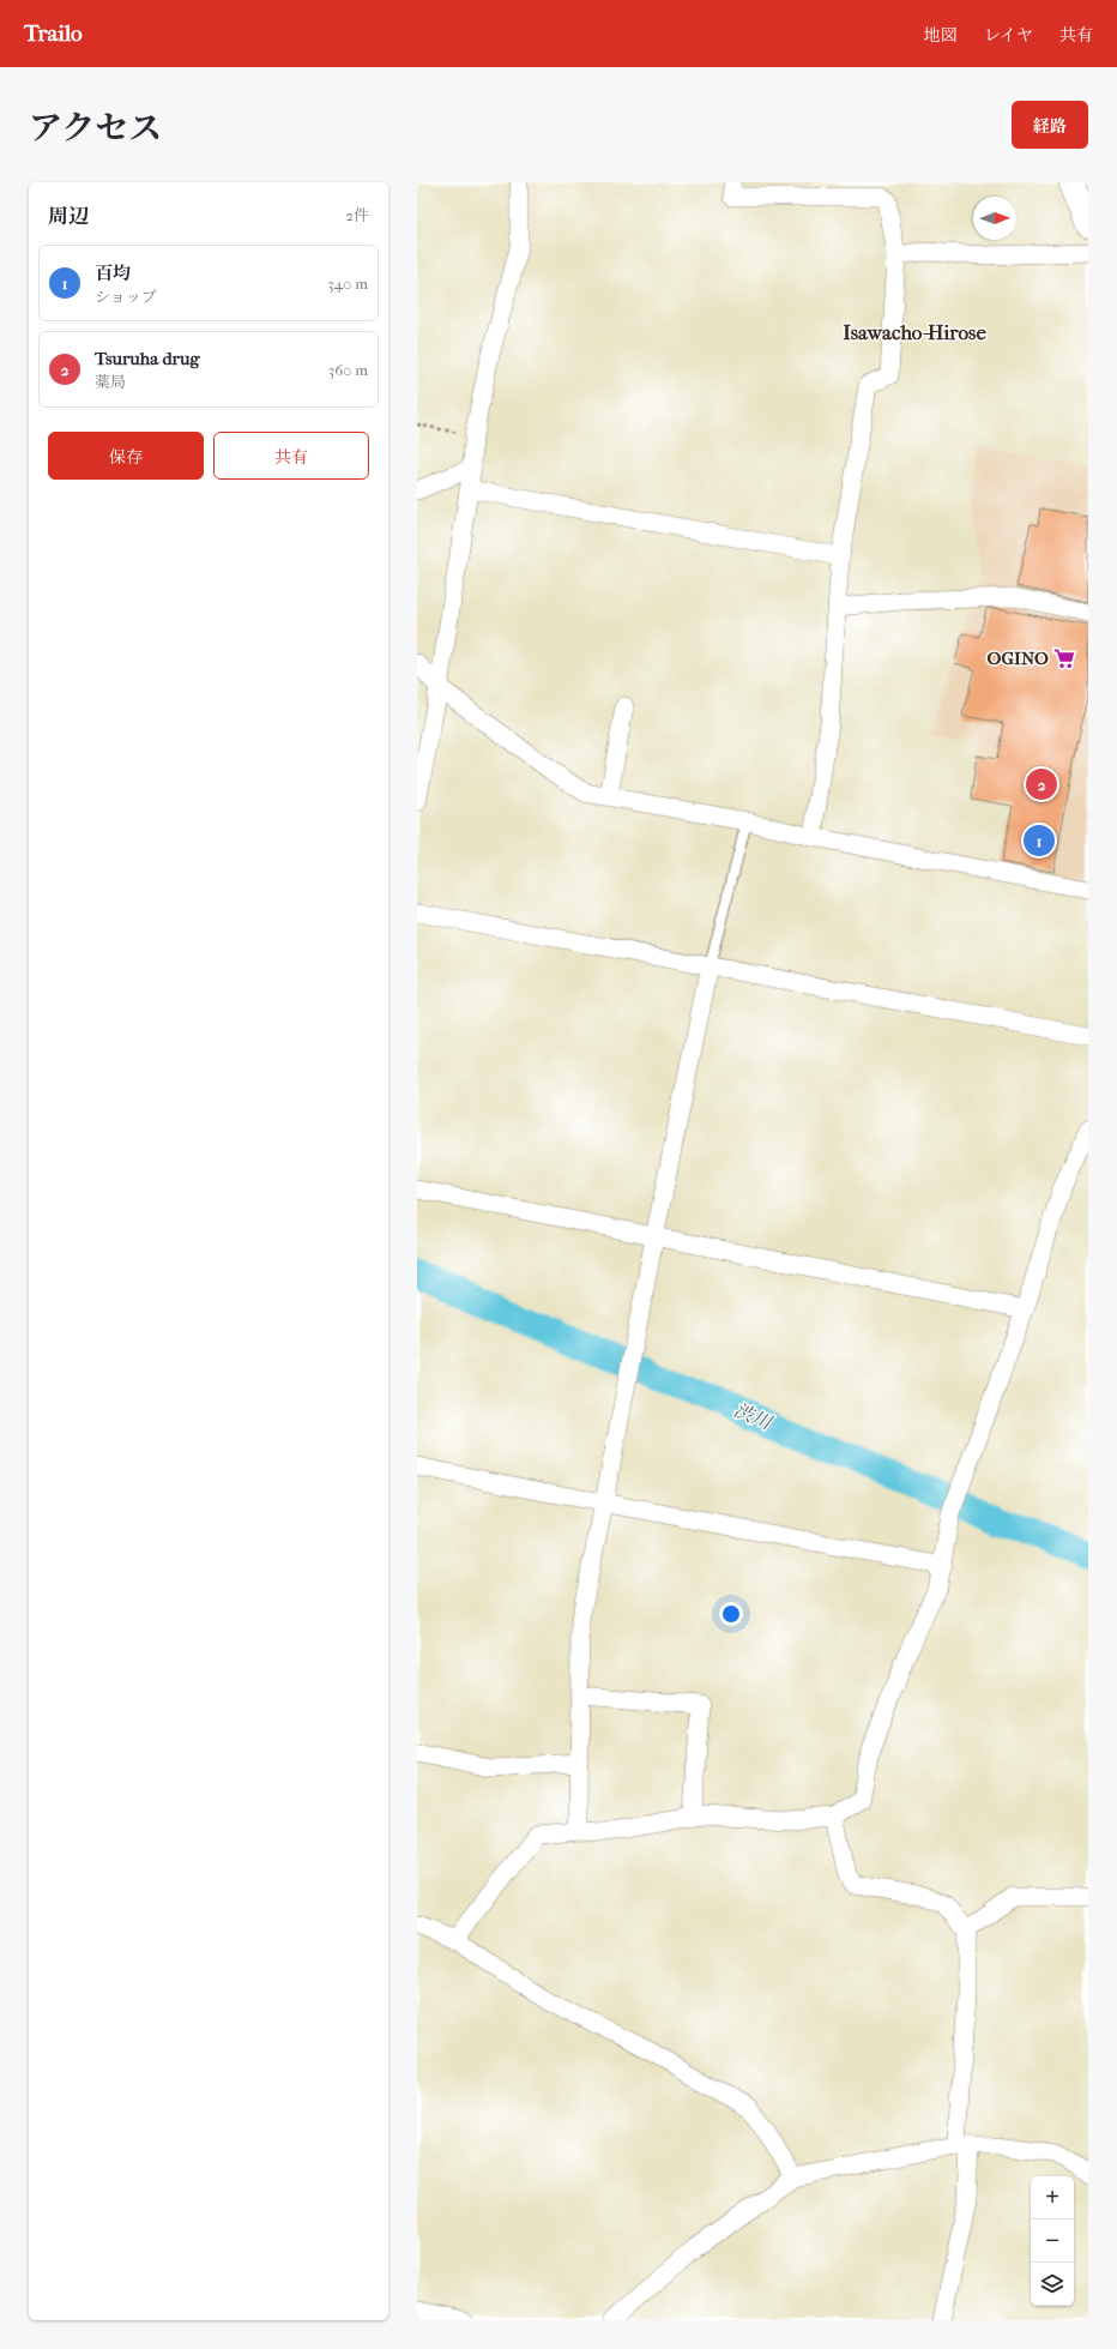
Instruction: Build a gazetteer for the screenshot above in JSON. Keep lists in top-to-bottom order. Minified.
{"districts":["Isawacho-Hirose"],"water":["渋川"],"places":{"supermarket":["OGINO"]},"north":"right","page":{"header":"Trailo","nav":["地図","レイヤ","共有"],"title":"アクセス","buttons":["経路",["保存","共有"]],"heading":["周辺","2件"],"list":[{"mark":"1","name":"百均","note":"ショップ","value":"340 m"},{"mark":"2","name":"Tsuruha drug","note":"薬局","value":"360 m"}],"pins":["2","1"],"map_buttons":["+","−"]}}
